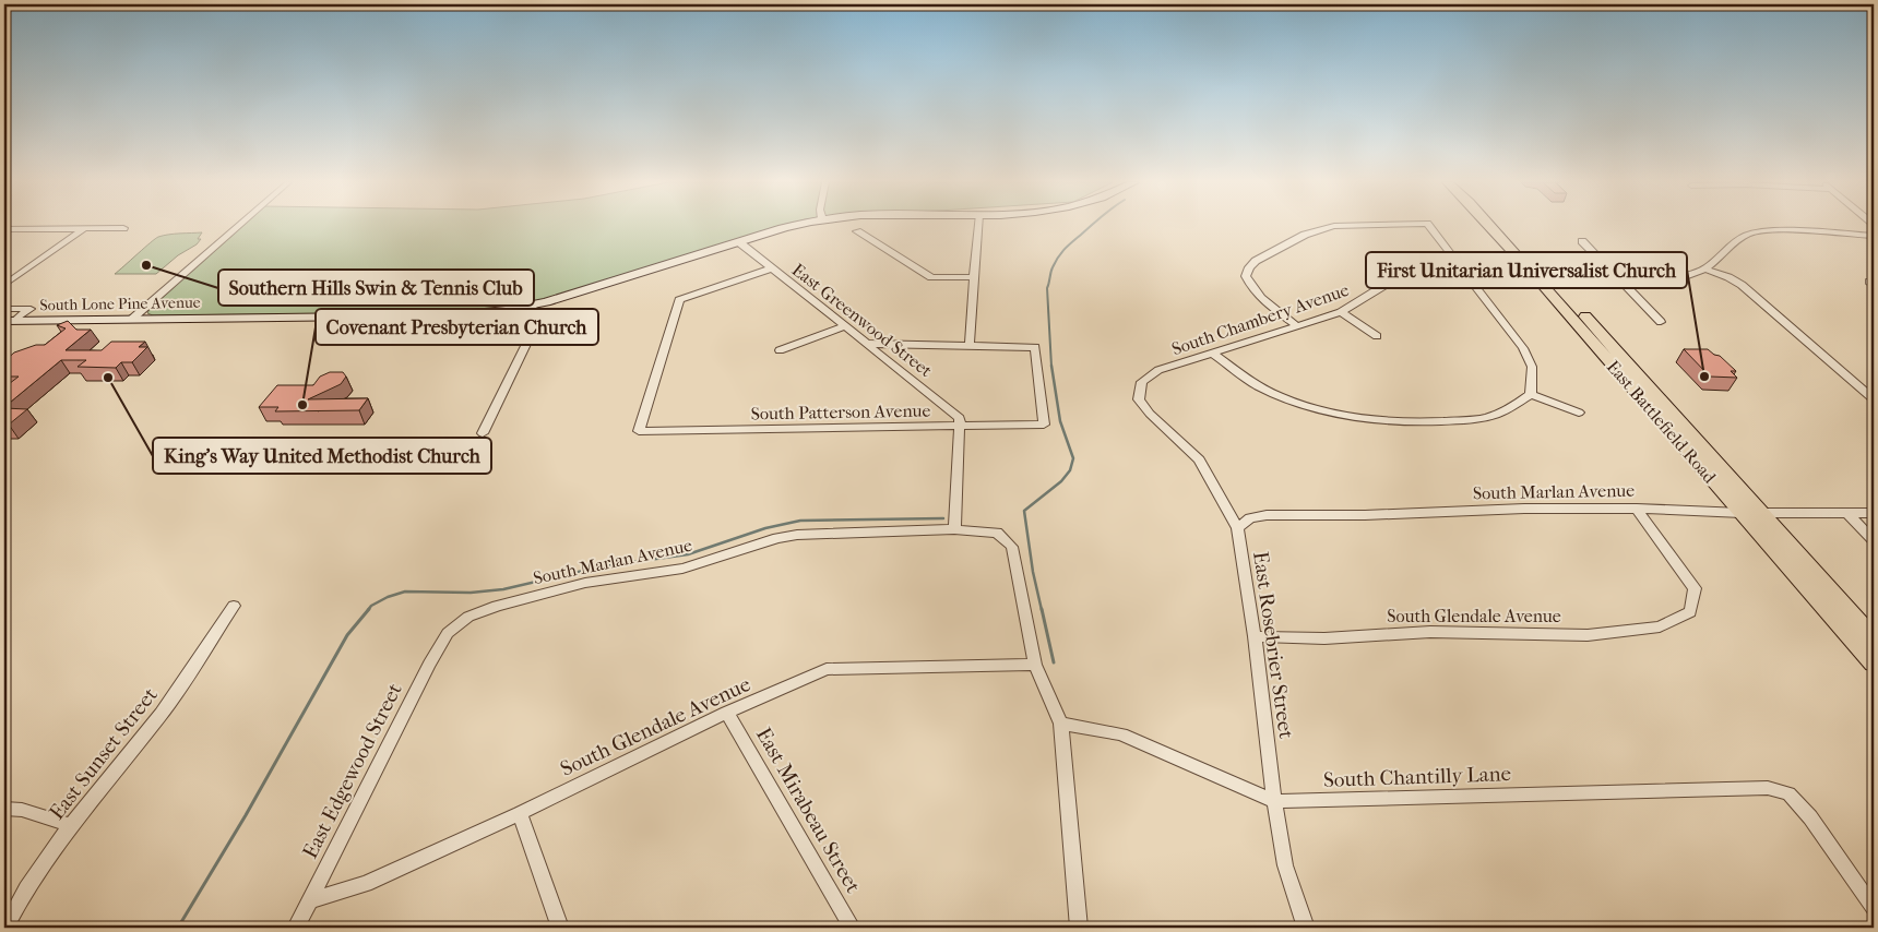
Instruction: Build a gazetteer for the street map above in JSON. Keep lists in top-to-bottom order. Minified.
{"streets":{"main road":["South Lone Pine Avenue","East Battlefield Road"],"street":["South Chambery Avenue","East Greenwood Street","South Patterson Avenue","South Marlan Avenue","South Glendale Avenue","East Rosebrier Street","East Sunset Street","East Edgewood Street","South Chantilly Lane","East Mirabeau Street"]},"crossings":[["South Lone Pine Avenue","East Greenwood Street"],["South Chambery Avenue","East Battlefield Road"],["South Chambery Avenue","East Rosebrier Street"],["East Greenwood Street","South Patterson Avenue"],["East Battlefield Road","South Marlan Avenue"],["South Marlan Avenue","South Glendale Avenue"],["South Marlan Avenue","East Rosebrier Street"],["South Marlan Avenue","East Edgewood Street"],["South Marlan Avenue","South Chantilly Lane"],["South Glendale Avenue","East Rosebrier Street"],["South Glendale Avenue","East Edgewood Street"],["South Glendale Avenue","East Mirabeau Street"],["East Rosebrier Street","South Chantilly Lane"]],"places":["Southern Hills Swin & Tennis Club","First Unitarian Universalist Church","King's Way United Methodist Church","Covenant Presbyterian Church"]}
